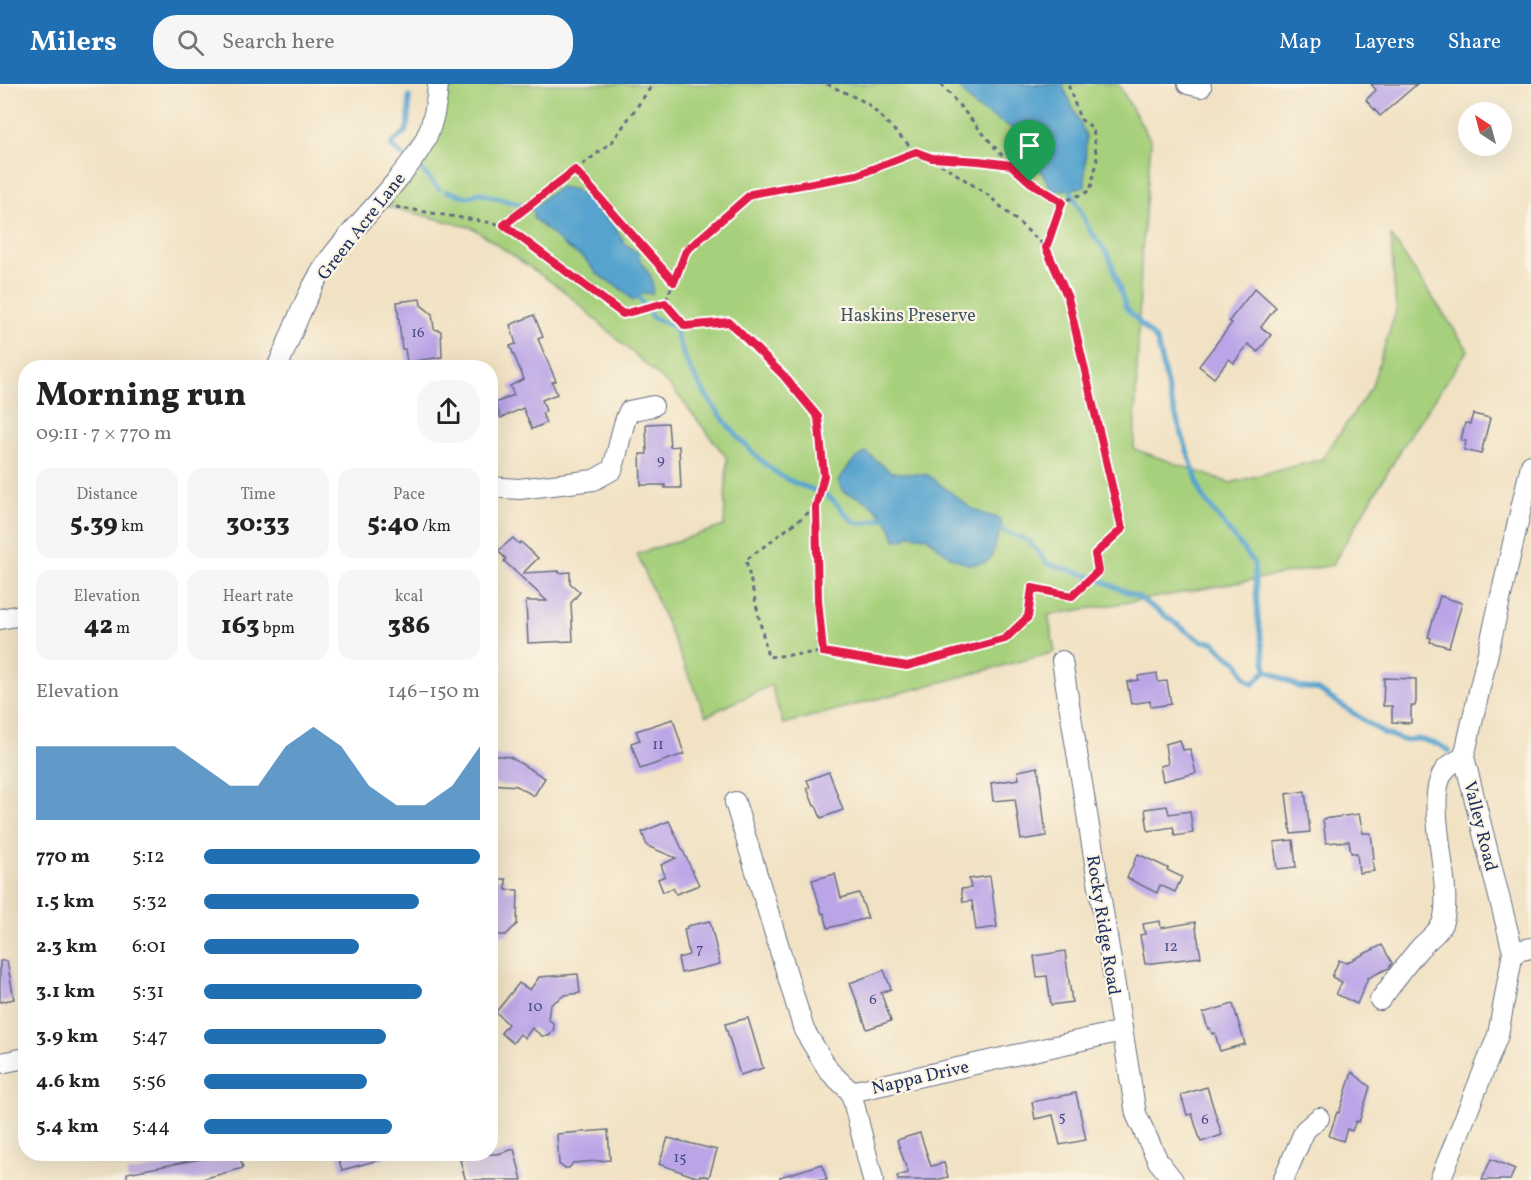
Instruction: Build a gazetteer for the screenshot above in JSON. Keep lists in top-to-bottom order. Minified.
{"streets":{"street":["Green Acre Lane","Valley Road","Rocky Ridge Road","Nappa Drive"]},"crossings":[["Rocky Ridge Road","Nappa Drive"]],"parks":["Haskins Preserve"],"house_numbers":["16","9","11","12","7","6","10","5","6","15"],"north":"top left","page":{"header":"Milers","search":"Search here","nav":["Map","Layers","Share"],"heading":["Morning run","09:11 · 7 × 770 m"],"stats":[["Distance","5.39 km"],["Time","30:33"],["Pace","5:40 /km"],["Elevation","42 m"],["Heart rate","163 bpm"],["kcal","386"]],"chart":["Elevation","146–150 m"],"list":[{"name":"770 m","note":"5:12"},{"name":"1.5 km","note":"5:32"},{"name":"2.3 km","note":"6:01"},{"name":"3.1 km","note":"5:31"},{"name":"3.9 km","note":"5:47"},{"name":"4.6 km","note":"5:56"},{"name":"5.4 km","note":"5:44"}]}}
